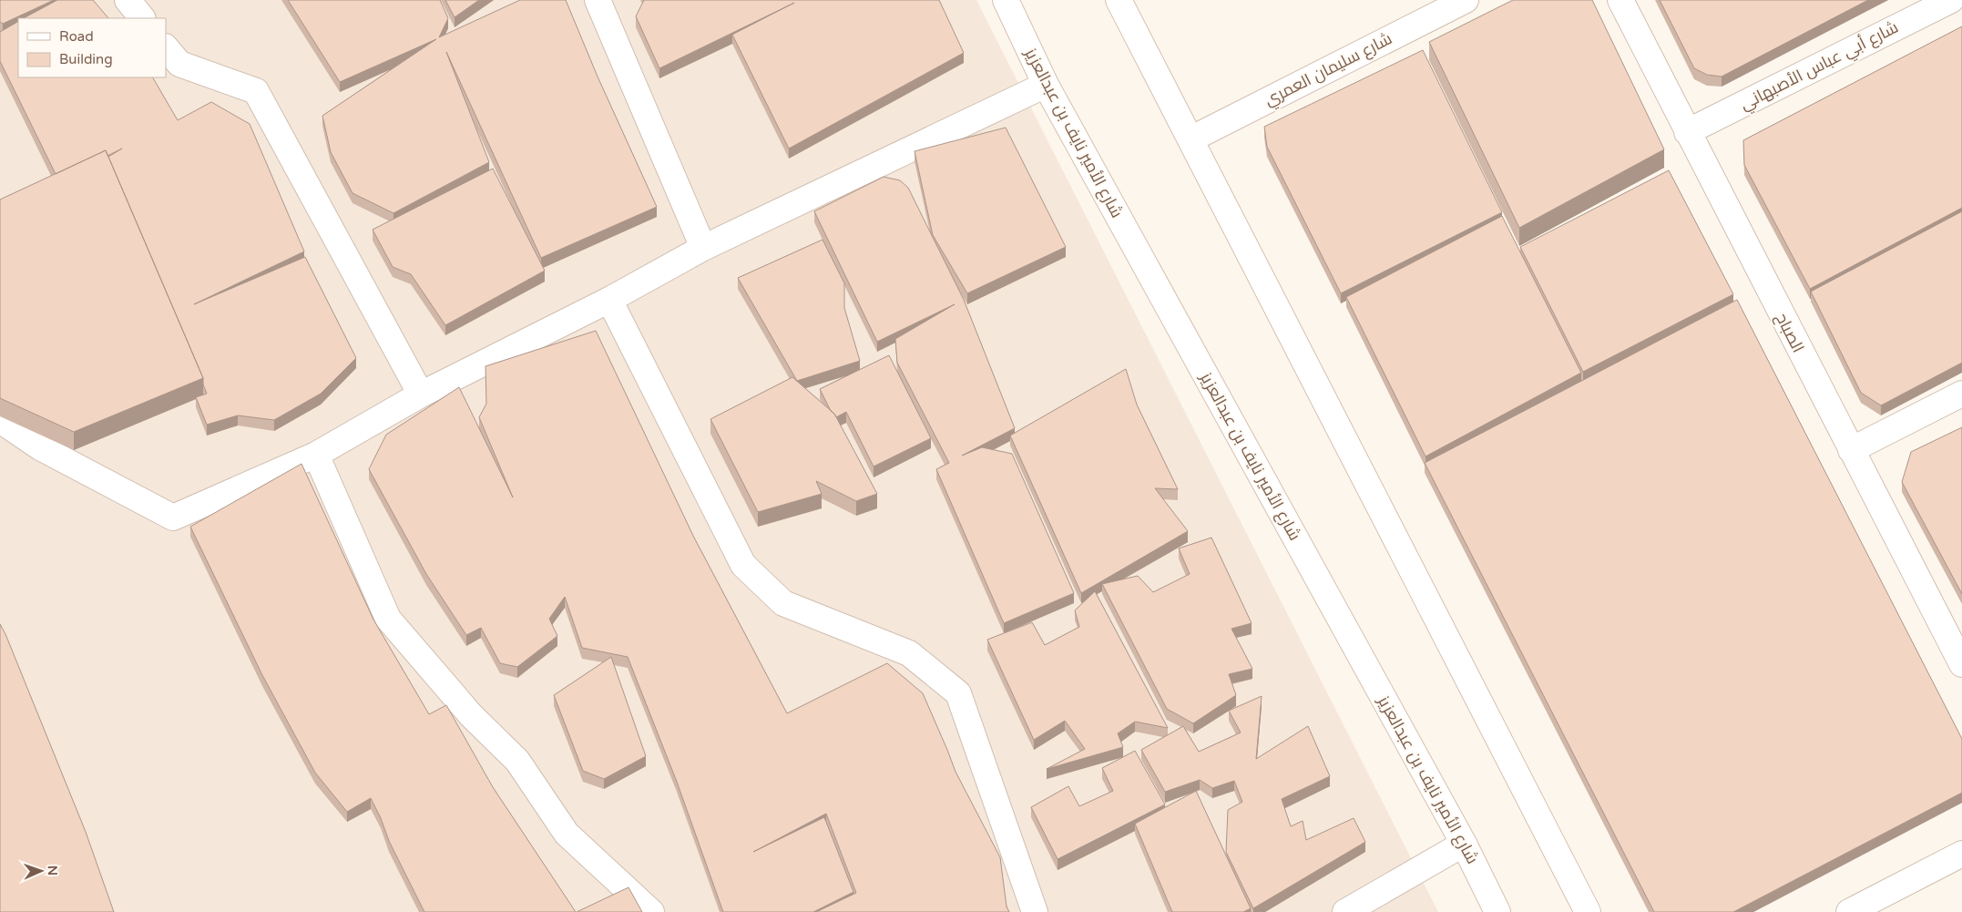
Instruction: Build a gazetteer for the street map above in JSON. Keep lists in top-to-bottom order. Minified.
{"streets":{"street":["شارع أبي عباس الأصبهاني","شارع سليمان العمري","شارع الأمير نايف بن عبدالعزيز","الصباح"]},"crossings":[["شارع أبي عباس الأصبهاني","الصباح"]],"legend":["Road","Building"],"north":"right"}
